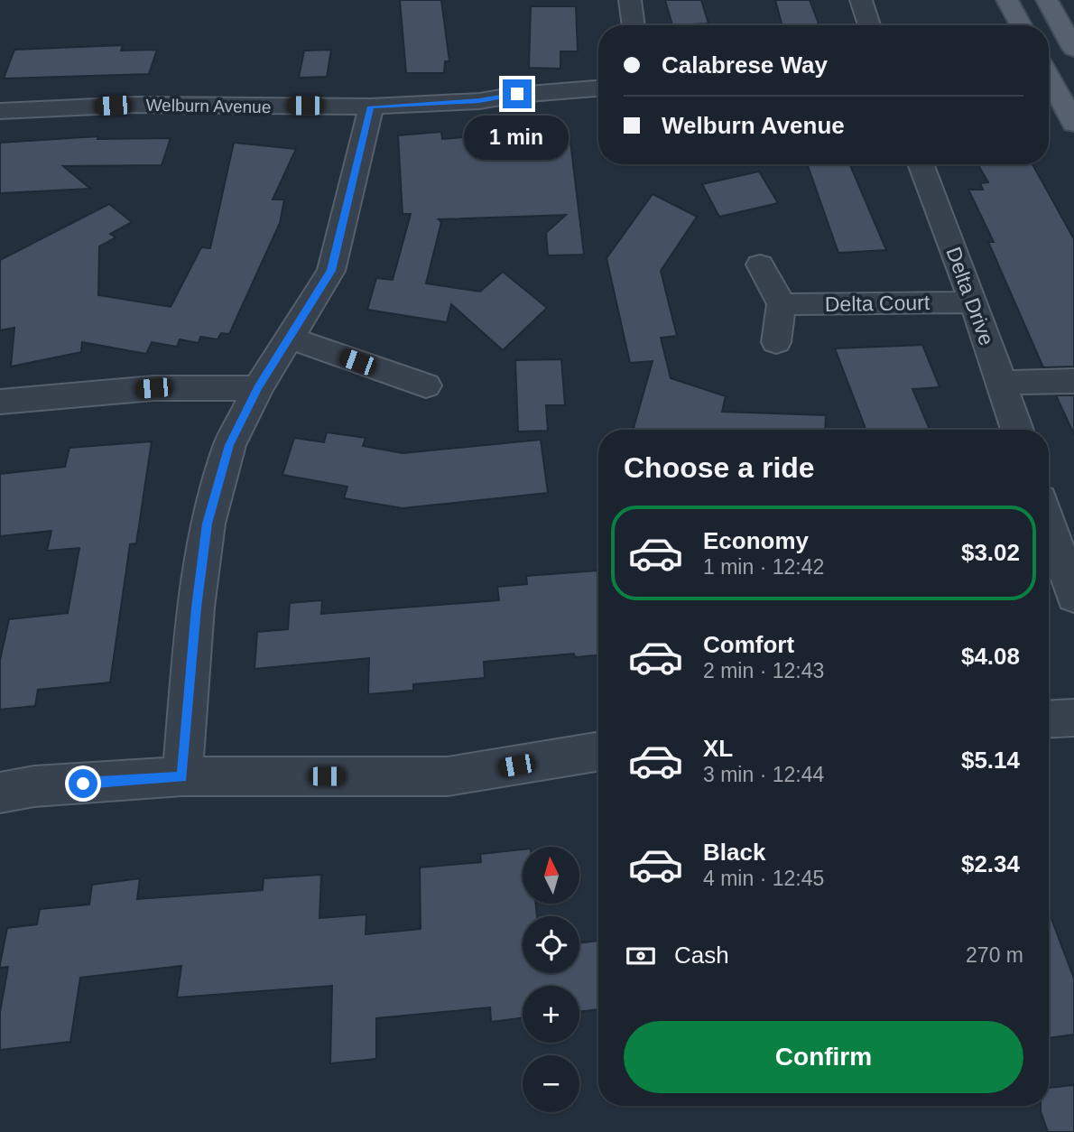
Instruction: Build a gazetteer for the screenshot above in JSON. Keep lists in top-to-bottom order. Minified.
{"streets":{"street":["Welburn Avenue","Delta Drive","Delta Court"]},"crossings":[["Delta Drive","Delta Court"]],"north":"top","page":{"banner":["Calabrese Way","Welburn Avenue"],"bubble":"1 min","heading":"Choose a ride","list":[{"name":"Economy","note":"1 min · 12:42","value":"$3.02"},{"name":"Comfort","note":"2 min · 12:43","value":"$4.08"},{"name":"XL","note":"3 min · 12:44","value":"$5.14"},{"name":"Black","note":"4 min · 12:45","value":"$2.34"}],"map_buttons":["+","−"],"pay":["Cash","270 m"],"buttons":"Confirm"}}
